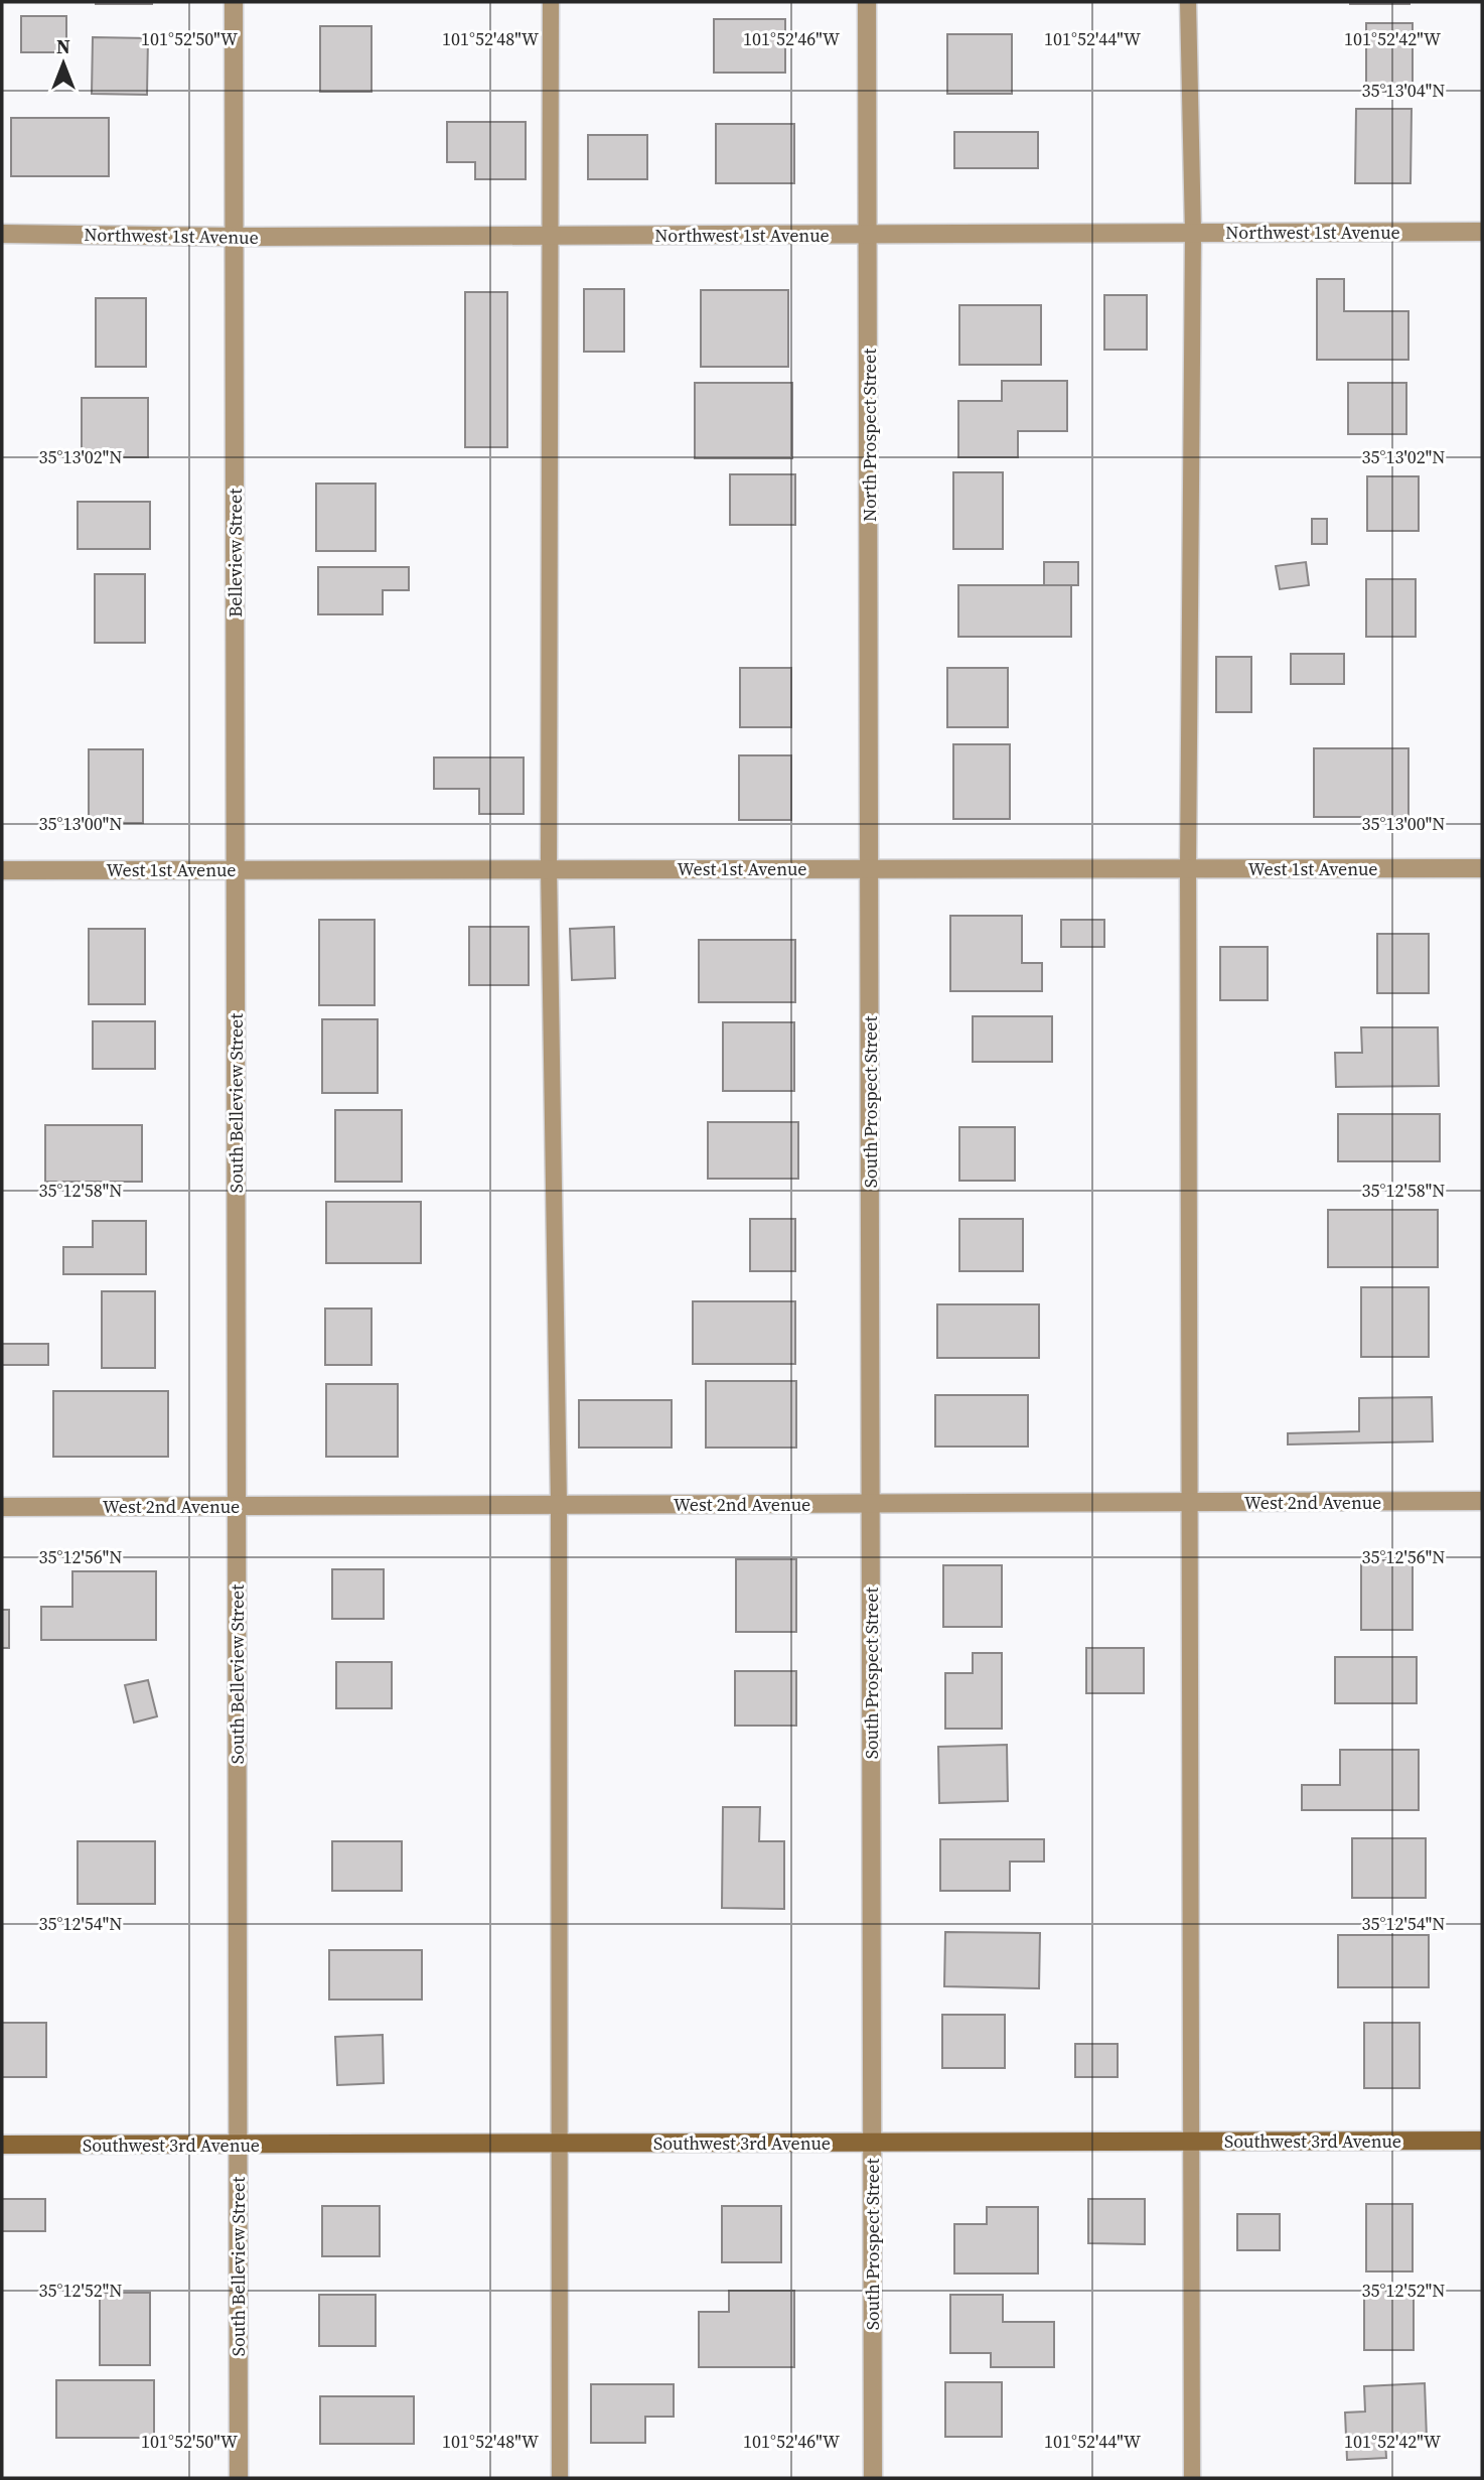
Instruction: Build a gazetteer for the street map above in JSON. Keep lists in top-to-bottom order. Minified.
{"streets":{"main road":["Southwest 3rd Avenue"],"street":["Northwest 1st Avenue","North Prospect Street","Belleview Street","West 1st Avenue","South Prospect Street","South Belleview Street","West 2nd Avenue"]},"crossings":[["Northwest 1st Avenue","North Prospect Street"],["Northwest 1st Avenue","Belleview Street"],["North Prospect Street","West 1st Avenue"],["North Prospect Street","South Prospect Street"],["Belleview Street","West 1st Avenue"],["Belleview Street","South Belleview Street"],["West 1st Avenue","South Prospect Street"],["West 1st Avenue","South Belleview Street"],["South Prospect Street","West 2nd Avenue"],["South Prospect Street","Southwest 3rd Avenue"],["South Belleview Street","West 2nd Avenue"],["South Belleview Street","Southwest 3rd Avenue"]],"north":"top","coordinates":["101°52'50\"W","101°52'48\"W","101°52'46\"W","101°52'44\"W","101°52'42\"W","35°13'04\"N","35°13'02\"N","35°13'00\"N","35°12'58\"N","35°12'56\"N","35°12'54\"N","35°12'52\"N"]}
